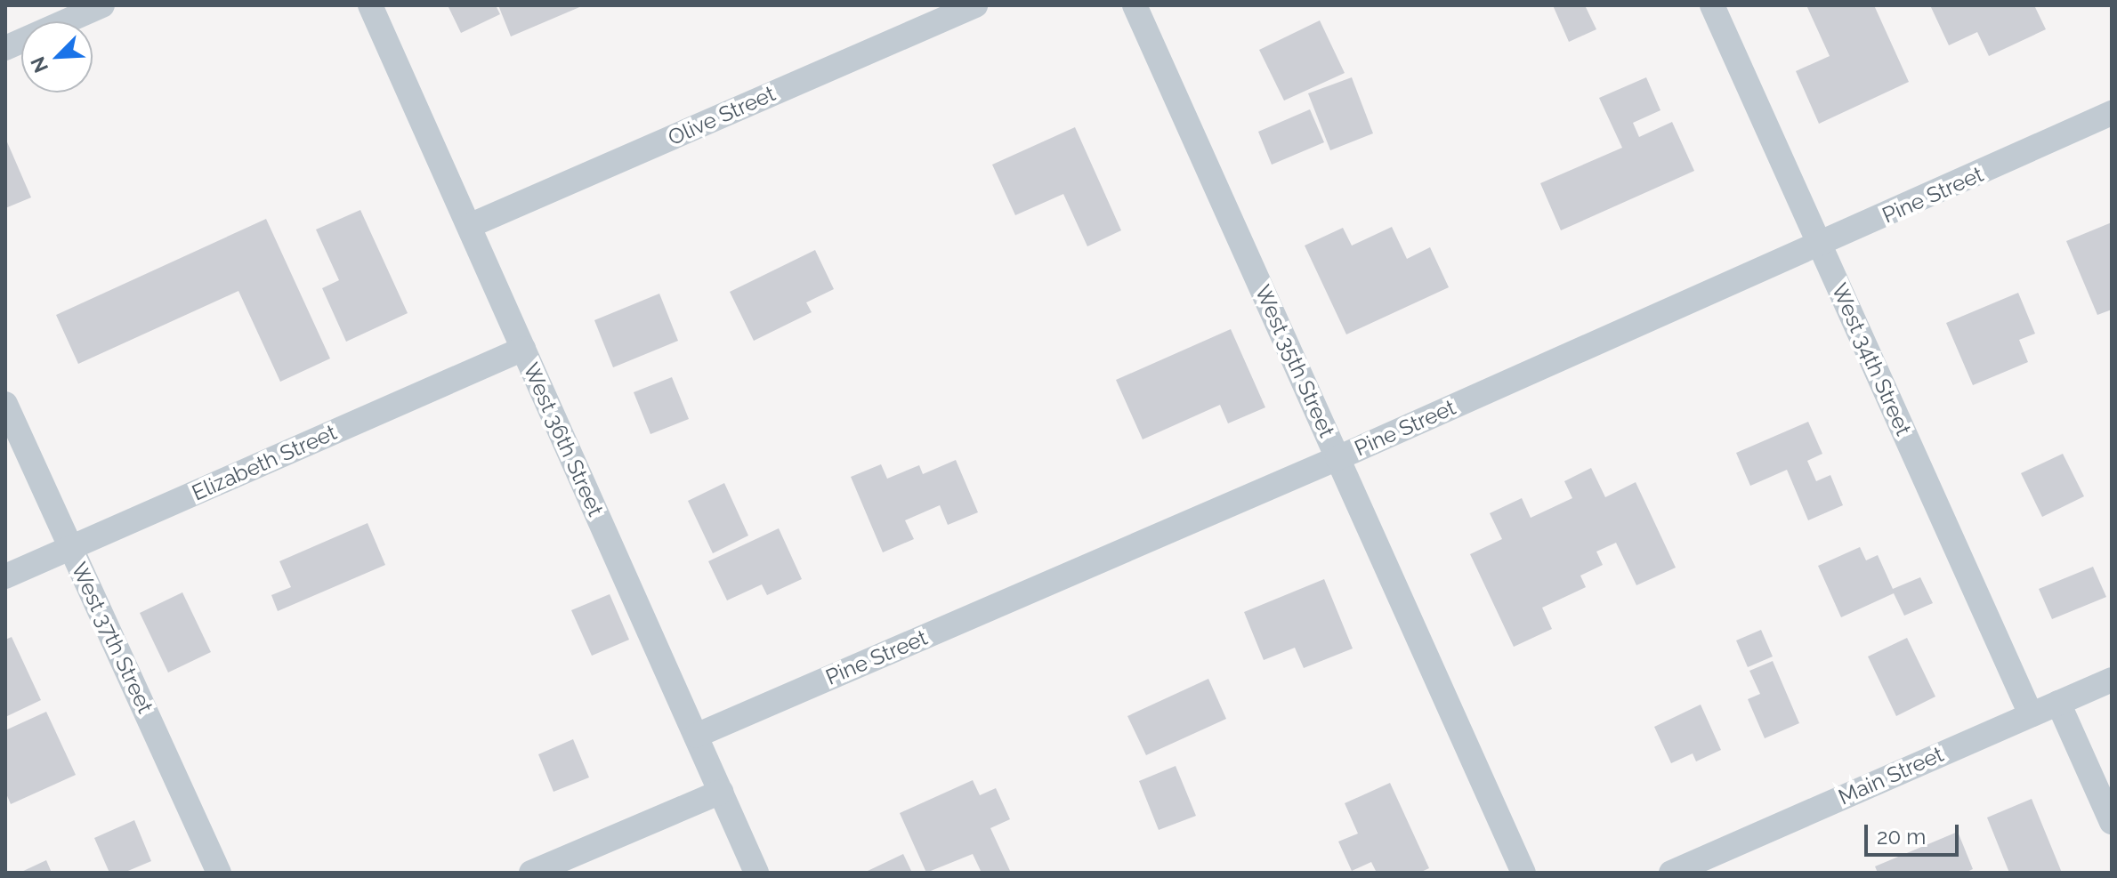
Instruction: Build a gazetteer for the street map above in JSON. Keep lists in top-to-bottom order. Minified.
{"streets":{"street":["Olive Street","Pine Street","West 34th Street","West 35th Street","West 36th Street","Elizabeth Street","West 37th Street","Main Street"]},"crossings":[["Olive Street","West 36th Street"],["Pine Street","West 34th Street"],["Pine Street","West 35th Street"],["Pine Street","West 36th Street"],["West 34th Street","Main Street"],["West 36th Street","Elizabeth Street"],["Elizabeth Street","West 37th Street"]],"scale_bar":"20 m","north":"bottom left"}
